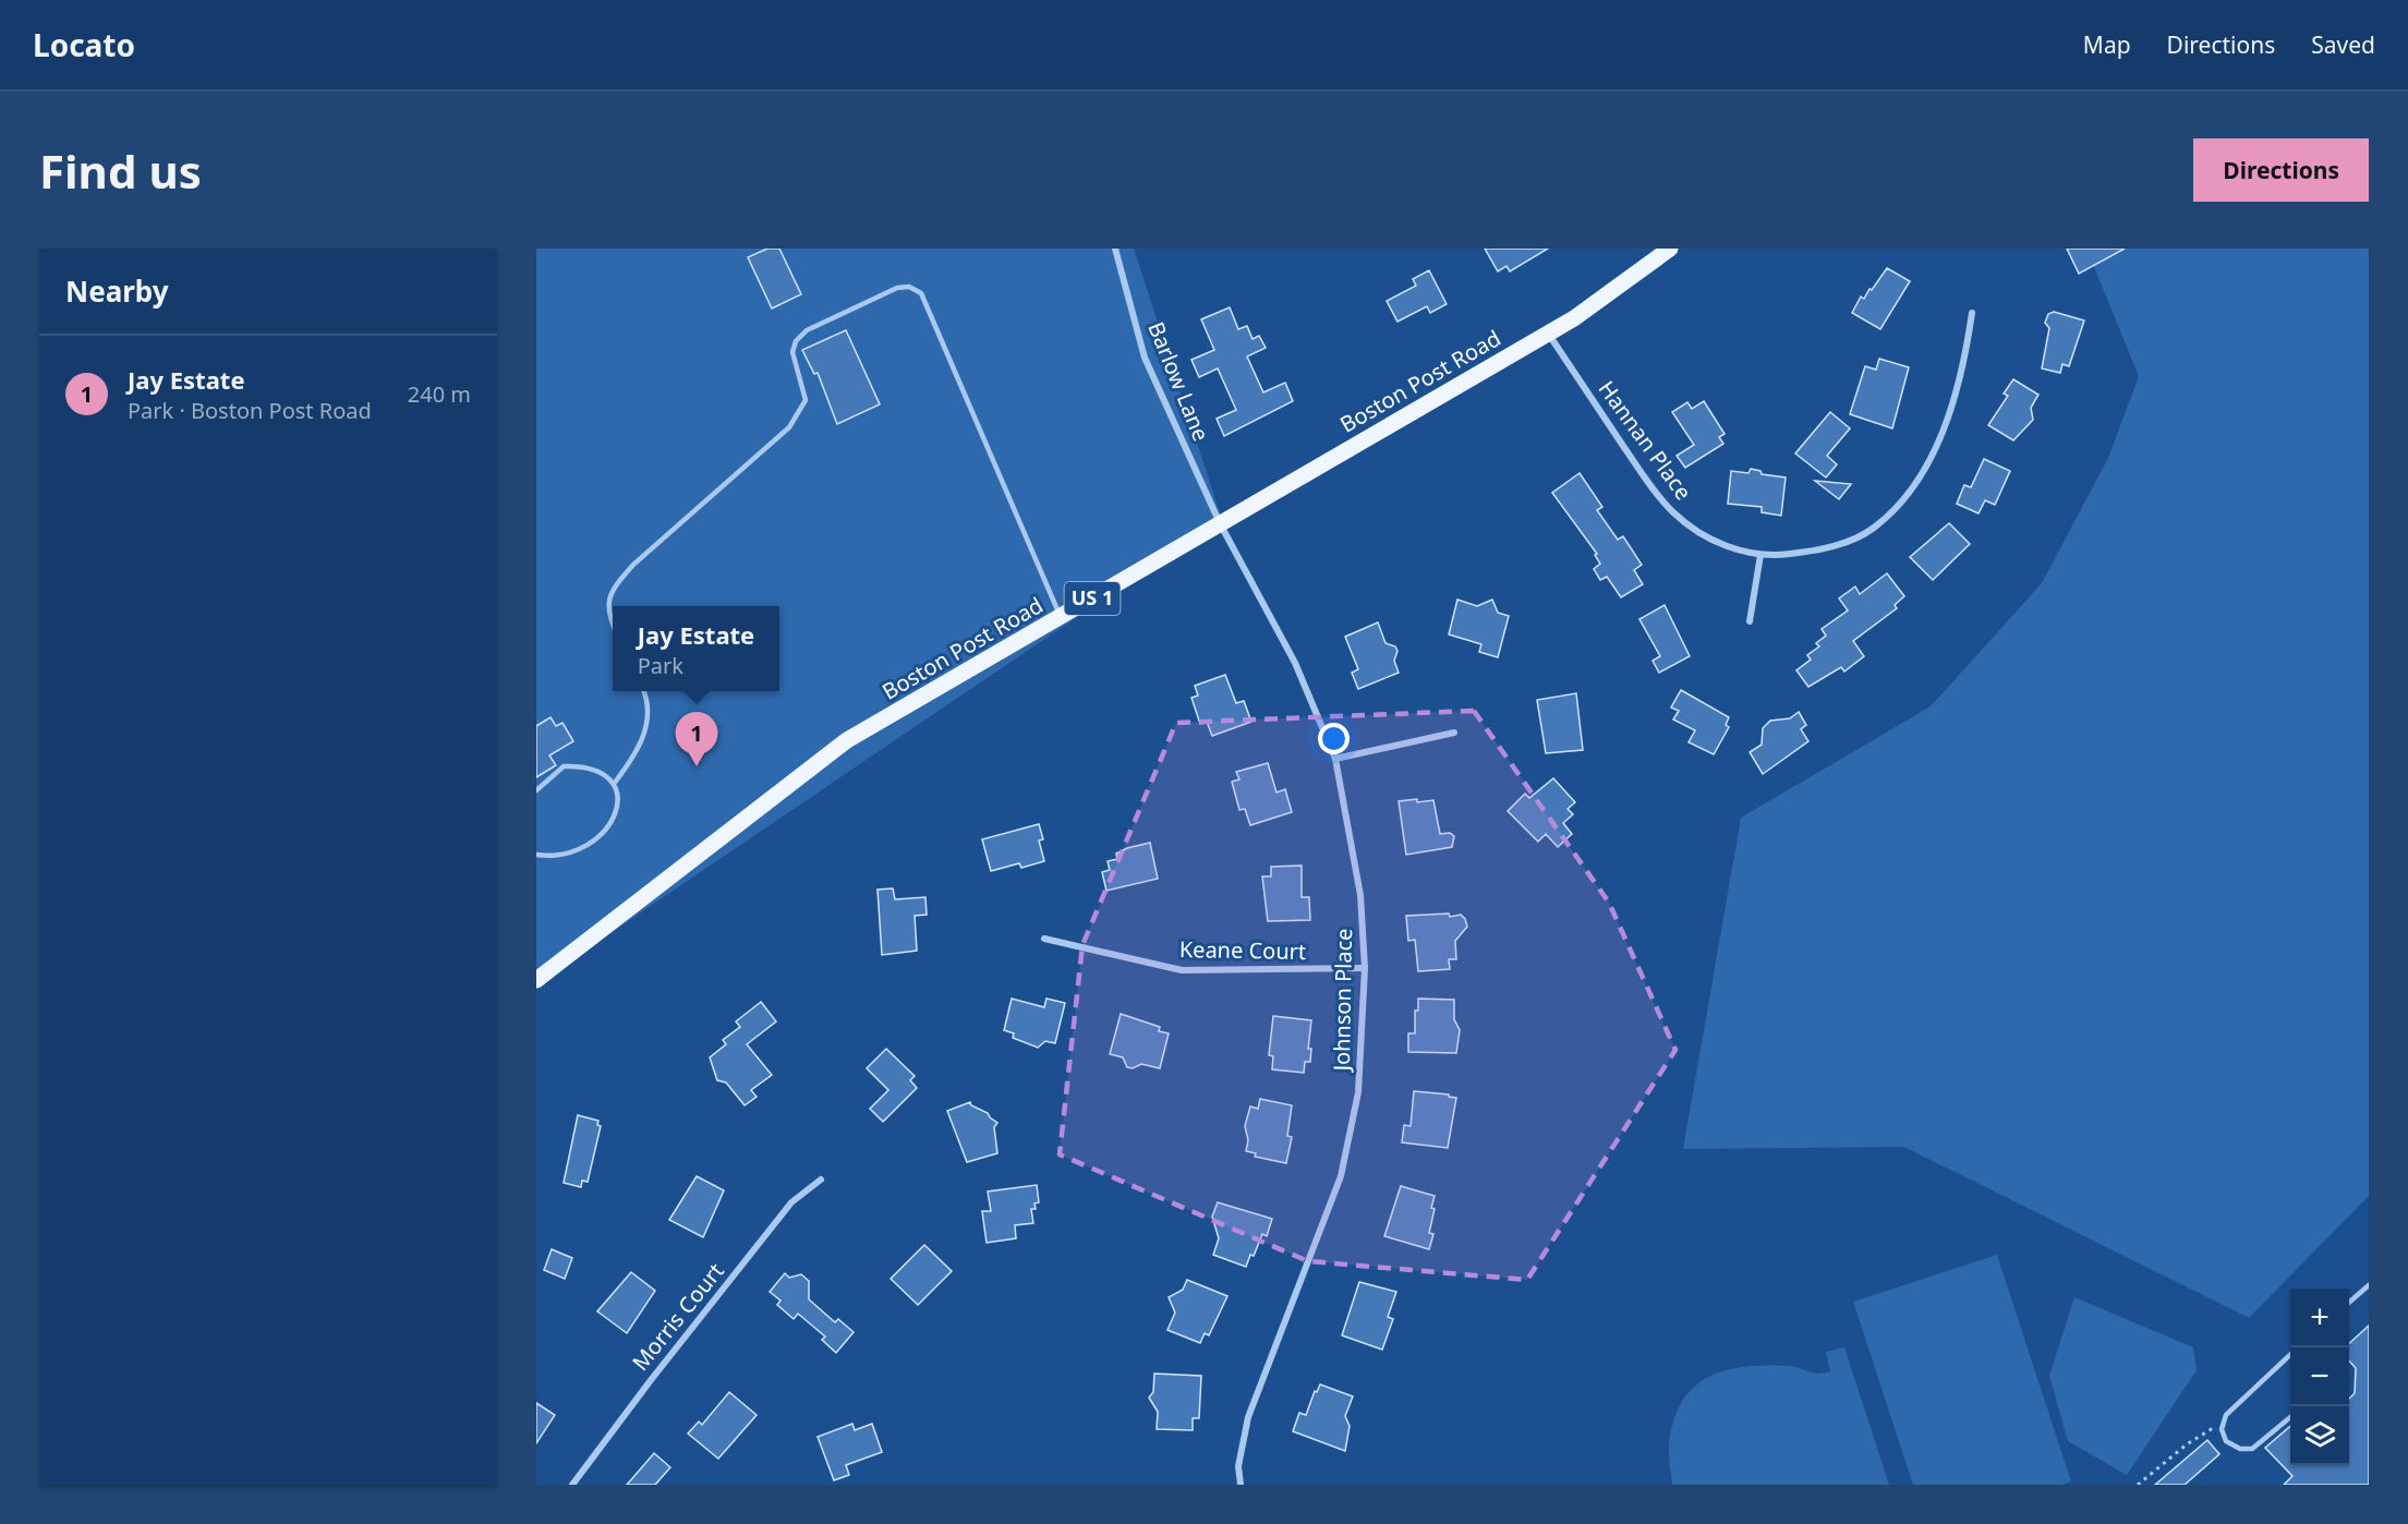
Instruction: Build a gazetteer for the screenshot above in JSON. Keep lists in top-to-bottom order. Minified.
{"streets":{"main road":["Boston Post Road","US 1"],"street":["Barlow Lane","Hannan Place","Keane Court","Johnson Place","Morris Court"]},"crossings":[["Barlow Lane","Boston Post Road"],["Barlow Lane","Johnson Place"],["Boston Post Road","Hannan Place"],["Boston Post Road","Johnson Place"],["Keane Court","Johnson Place"]],"page":{"header":"Locato","nav":["Map","Directions","Saved"],"buttons":"Directions","title":"Find us","heading":"Nearby","list":[{"mark":"1","name":"Jay Estate","note":"Park · Boston Post Road","value":"240 m"}],"popup":["Jay Estate","Park"],"pins":"1","map_buttons":["+","−"]}}
